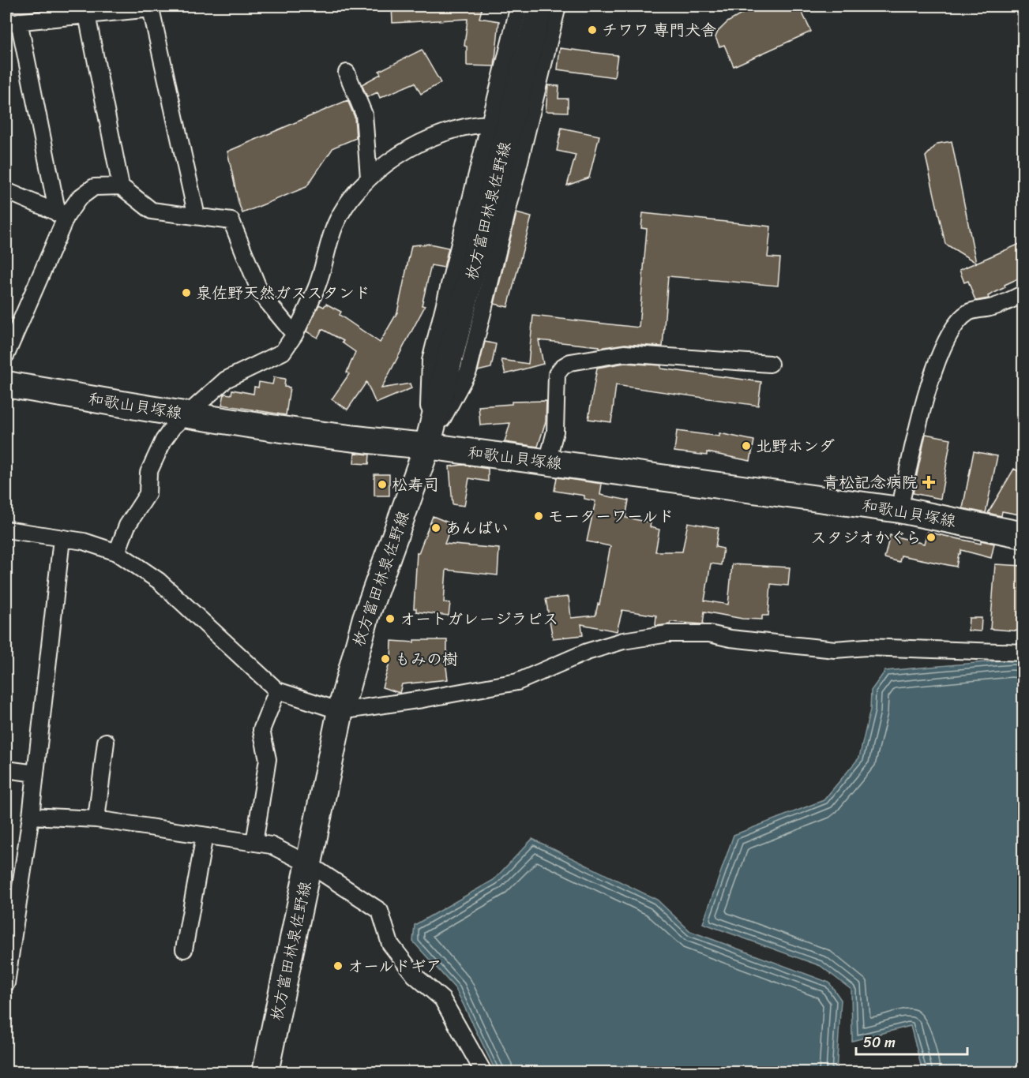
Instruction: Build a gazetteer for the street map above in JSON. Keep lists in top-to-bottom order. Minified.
{"streets":{"main road":["枚方富田林泉佐野線","和歌山貝塚線"]},"crossings":[["枚方富田林泉佐野線","和歌山貝塚線"]],"places":{"other":["チワワ 専門犬舎","泉佐野天然ガススタンド","北野ホンダ","松寿司","モーターワールド","あんばい","スタジオかぐら","オートガレージラピス","もみの樹","オールドギア"],"health":["青松記念病院"]},"scale_bar":"50 m"}
